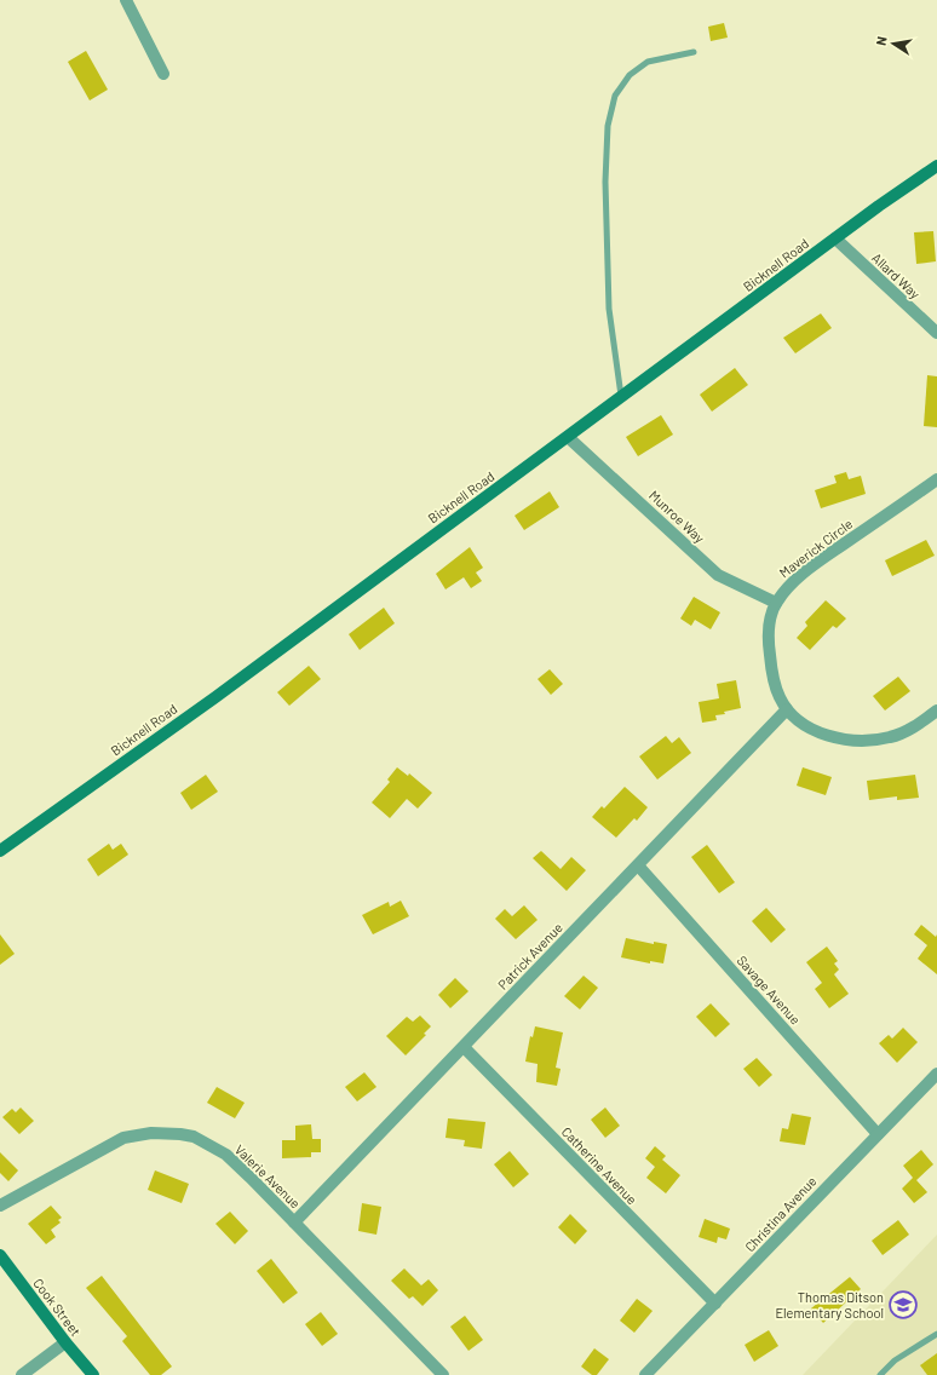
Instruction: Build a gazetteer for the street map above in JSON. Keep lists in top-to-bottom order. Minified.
{"streets":{"street":["Bicknell Road","Allard Way","Munroe Way","Maverick Circle","Patrick Avenue","Savage Avenue","Catherine Avenue","Valerie Avenue","Christina Avenue","Cook Street"]},"crossings":[["Bicknell Road","Allard Way"],["Bicknell Road","Munroe Way"],["Munroe Way","Maverick Circle"],["Maverick Circle","Patrick Avenue"],["Patrick Avenue","Savage Avenue"],["Patrick Avenue","Catherine Avenue"],["Patrick Avenue","Valerie Avenue"],["Savage Avenue","Christina Avenue"],["Catherine Avenue","Christina Avenue"]],"places":{"school or university":["Thomas Ditson Elementary School"]},"north":"left"}
